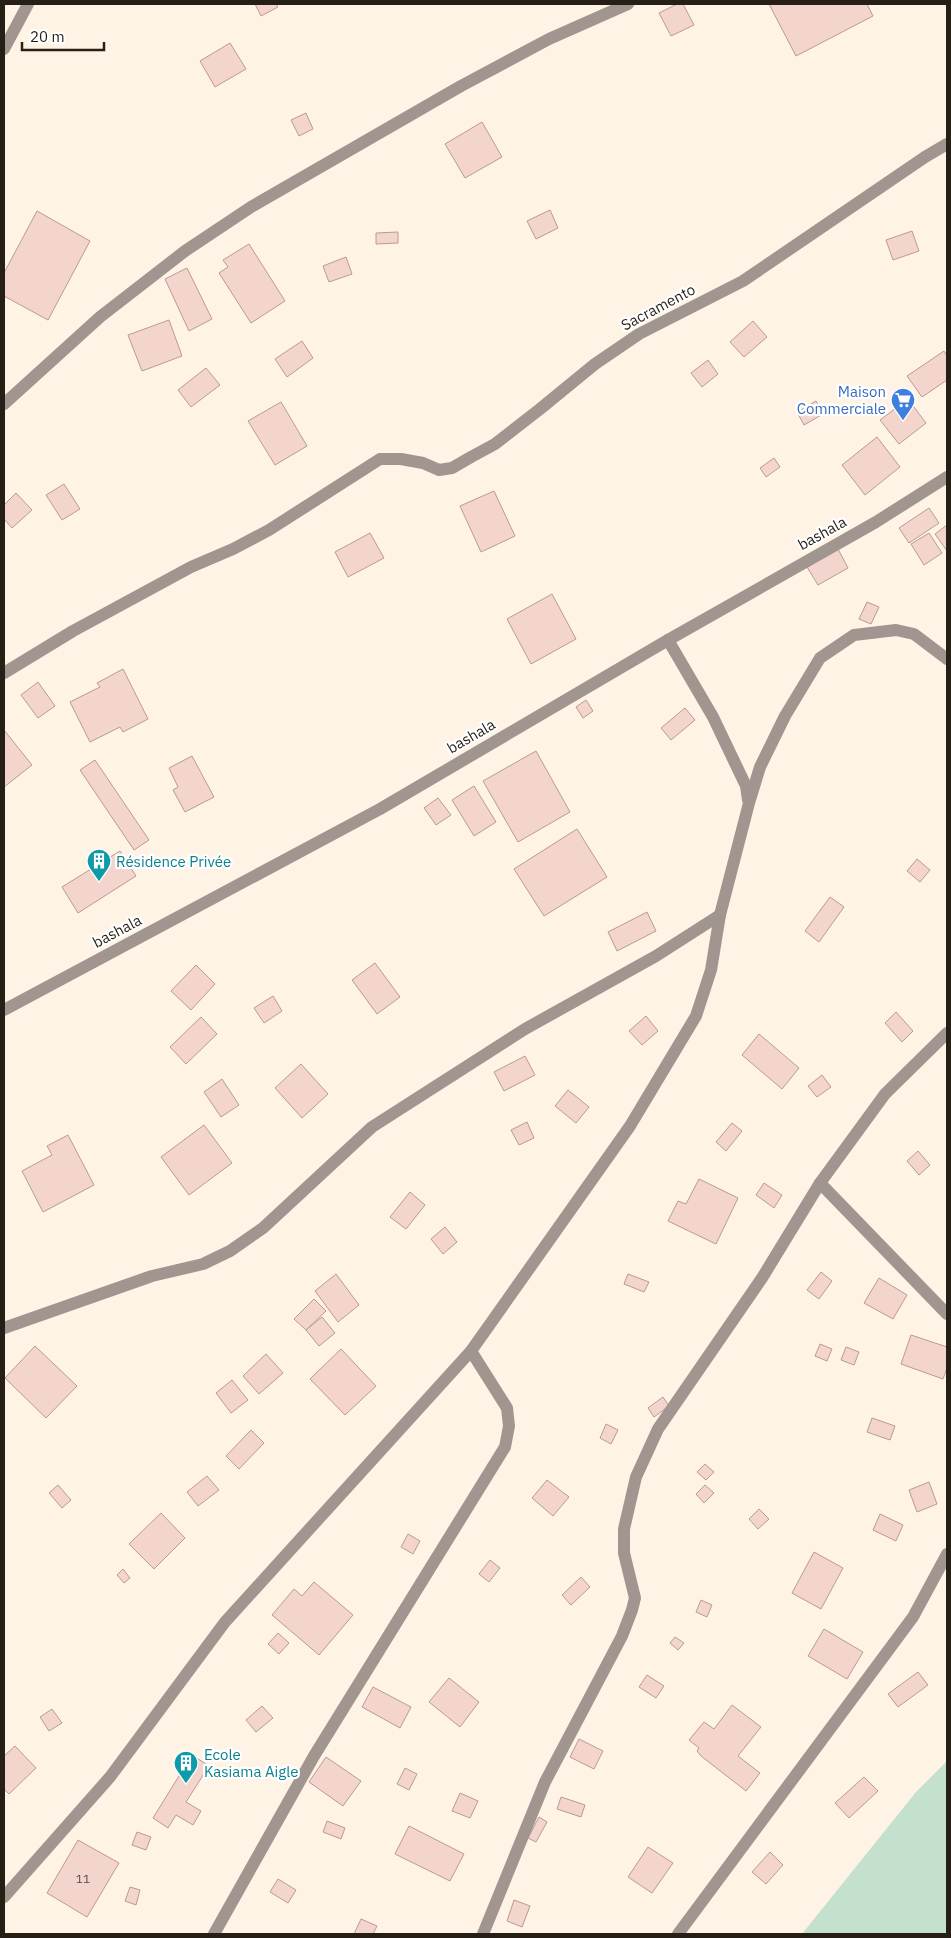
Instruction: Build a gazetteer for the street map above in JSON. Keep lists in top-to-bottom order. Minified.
{"streets":{"street":["Sacramento","bashala"]},"places":{"supermarket":["Maison Commerciale"],"building":["Résidence Privée","Ecole Kasiama Aigle"]},"house_numbers":["11"],"scale_bar":"20 m"}
